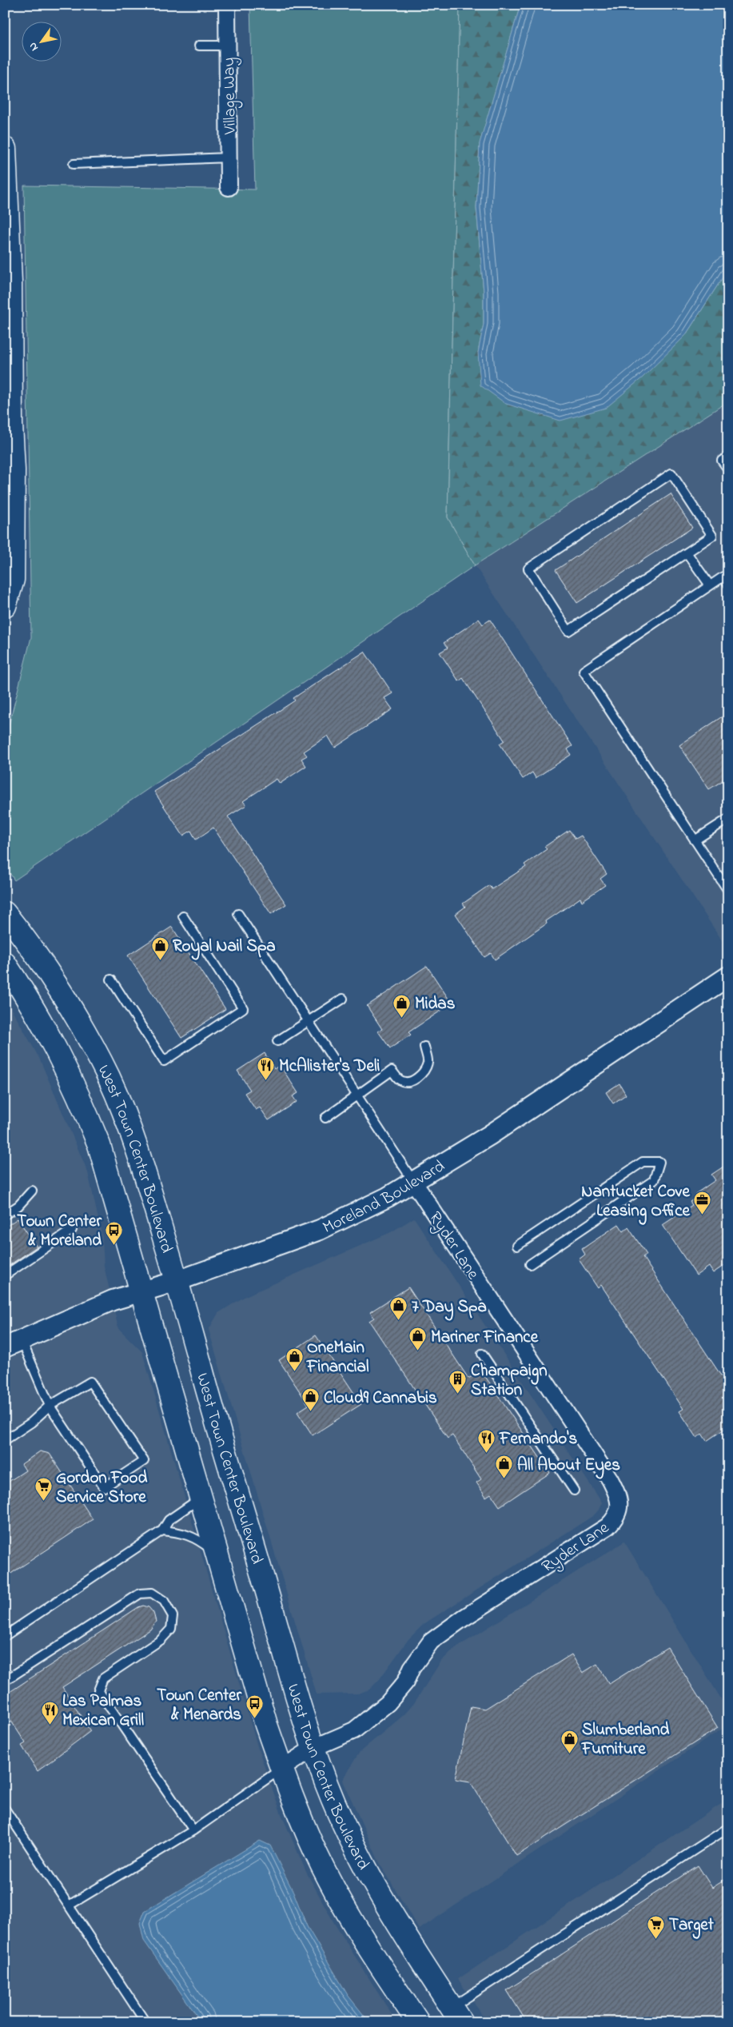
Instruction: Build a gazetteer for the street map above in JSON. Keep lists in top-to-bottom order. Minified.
{"streets":{"main road":["West Town Center Boulevard"],"street":["Village Way","Moreland Boulevard","Ryder Lane"]},"crossings":[["West Town Center Boulevard","Moreland Boulevard"],["West Town Center Boulevard","Ryder Lane"],["Moreland Boulevard","Ryder Lane"]],"places":{"shop":["Royal Nail Spa","Midas","7 Day Spa","Mariner Finance","OneMain Financial","Cloud9 Cannabis","All About Eyes","Slumberland Furniture"],"restaurant":["McAlister's Deli","Fernando's","Las Palmas Mexican Grill"],"office":["Nantucket Cove Leasing Office"],"bus stop":["Town Center & Moreland","Town Center & Menards"],"building":["Champaign Station"],"supermarket":["Gordon Food Service Store","Target"]},"north":"bottom left"}
